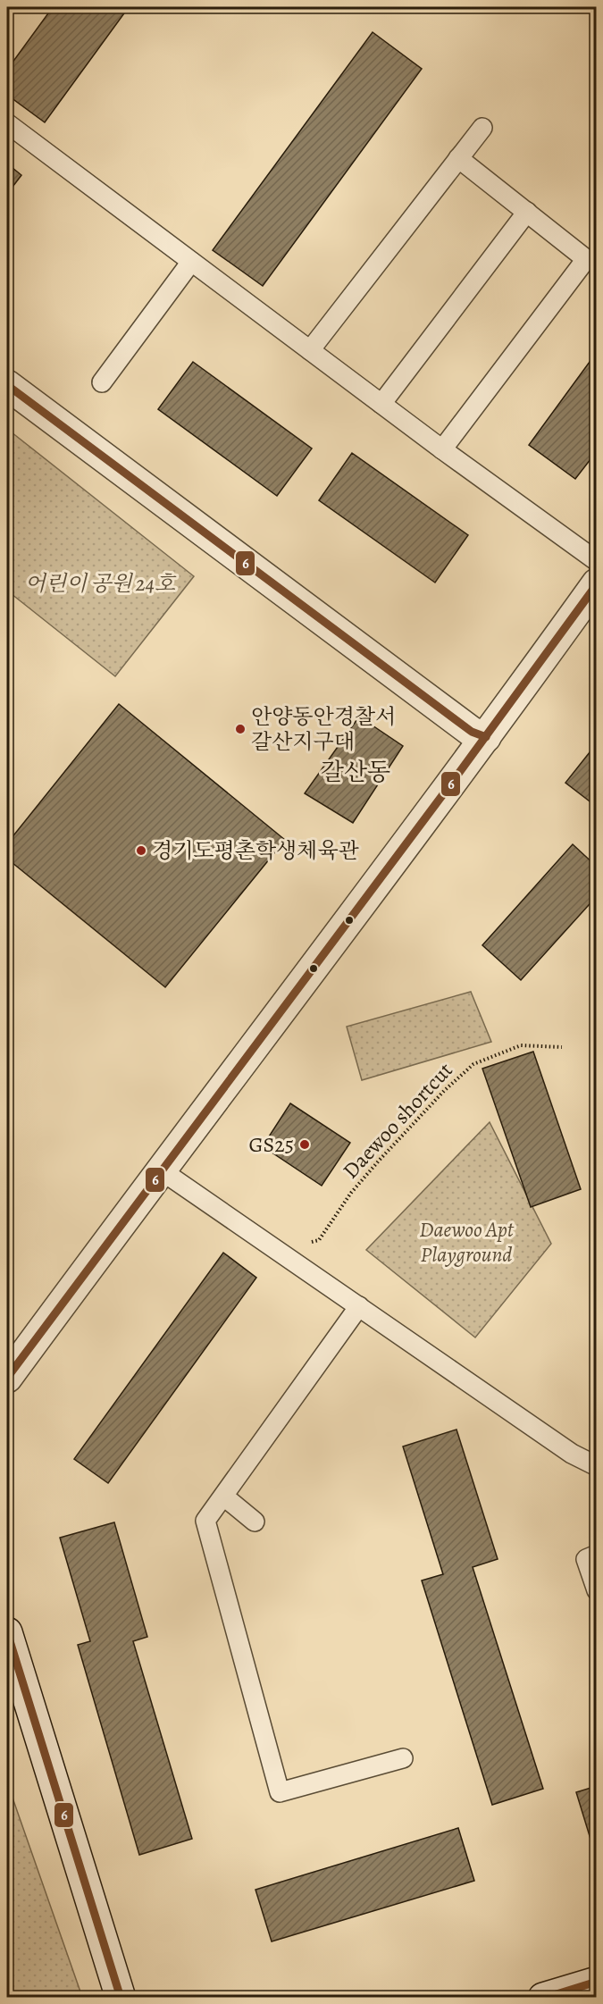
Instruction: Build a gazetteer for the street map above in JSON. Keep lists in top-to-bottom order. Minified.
{"streets":{"path":["Daewoo shortcut"]},"districts":["갈산동"],"parks":["어린이 공원 24호","Daewoo Apt Playground"],"places":["안양동안경찰서 갈산지구대","경기도평촌학생체육관","GS25"],"lines":["transit line 6"]}
